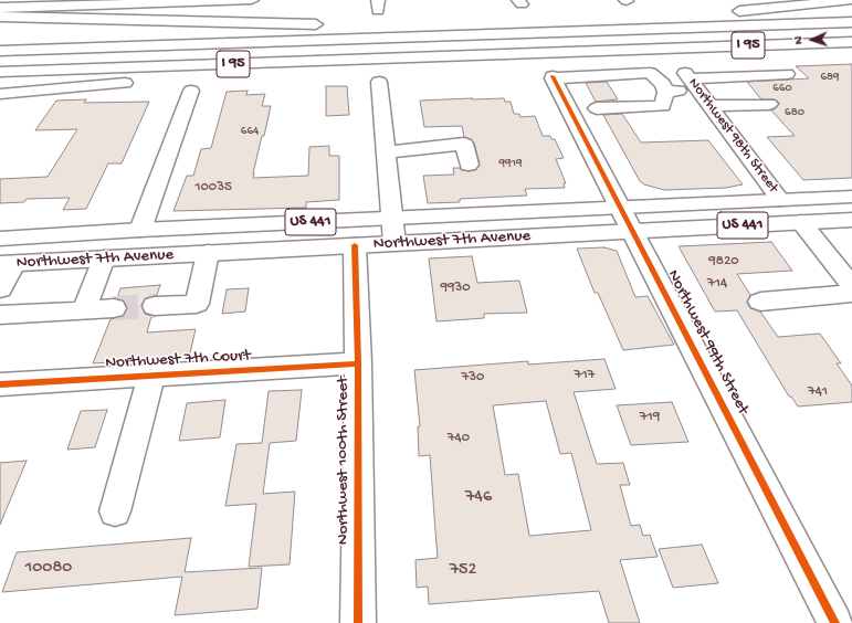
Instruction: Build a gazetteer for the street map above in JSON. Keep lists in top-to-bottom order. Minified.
{"streets":{"main road":["I 95","Northwest 98th Street","US 441","Northwest 7th Avenue","Northwest 99th Street","Northwest 7th Court","Northwest 100th Street"]},"crossings":[["Northwest 98th Street","Northwest 7th Avenue"],["Northwest 7th Avenue","Northwest 99th Street"],["Northwest 7th Avenue","Northwest 100th Street"],["Northwest 7th Court","Northwest 100th Street"]],"house_numbers":["689","660","680","664","9919","10035","9820","714","9930","717","730","741","719","740","746","10080","752"],"north":"left"}
